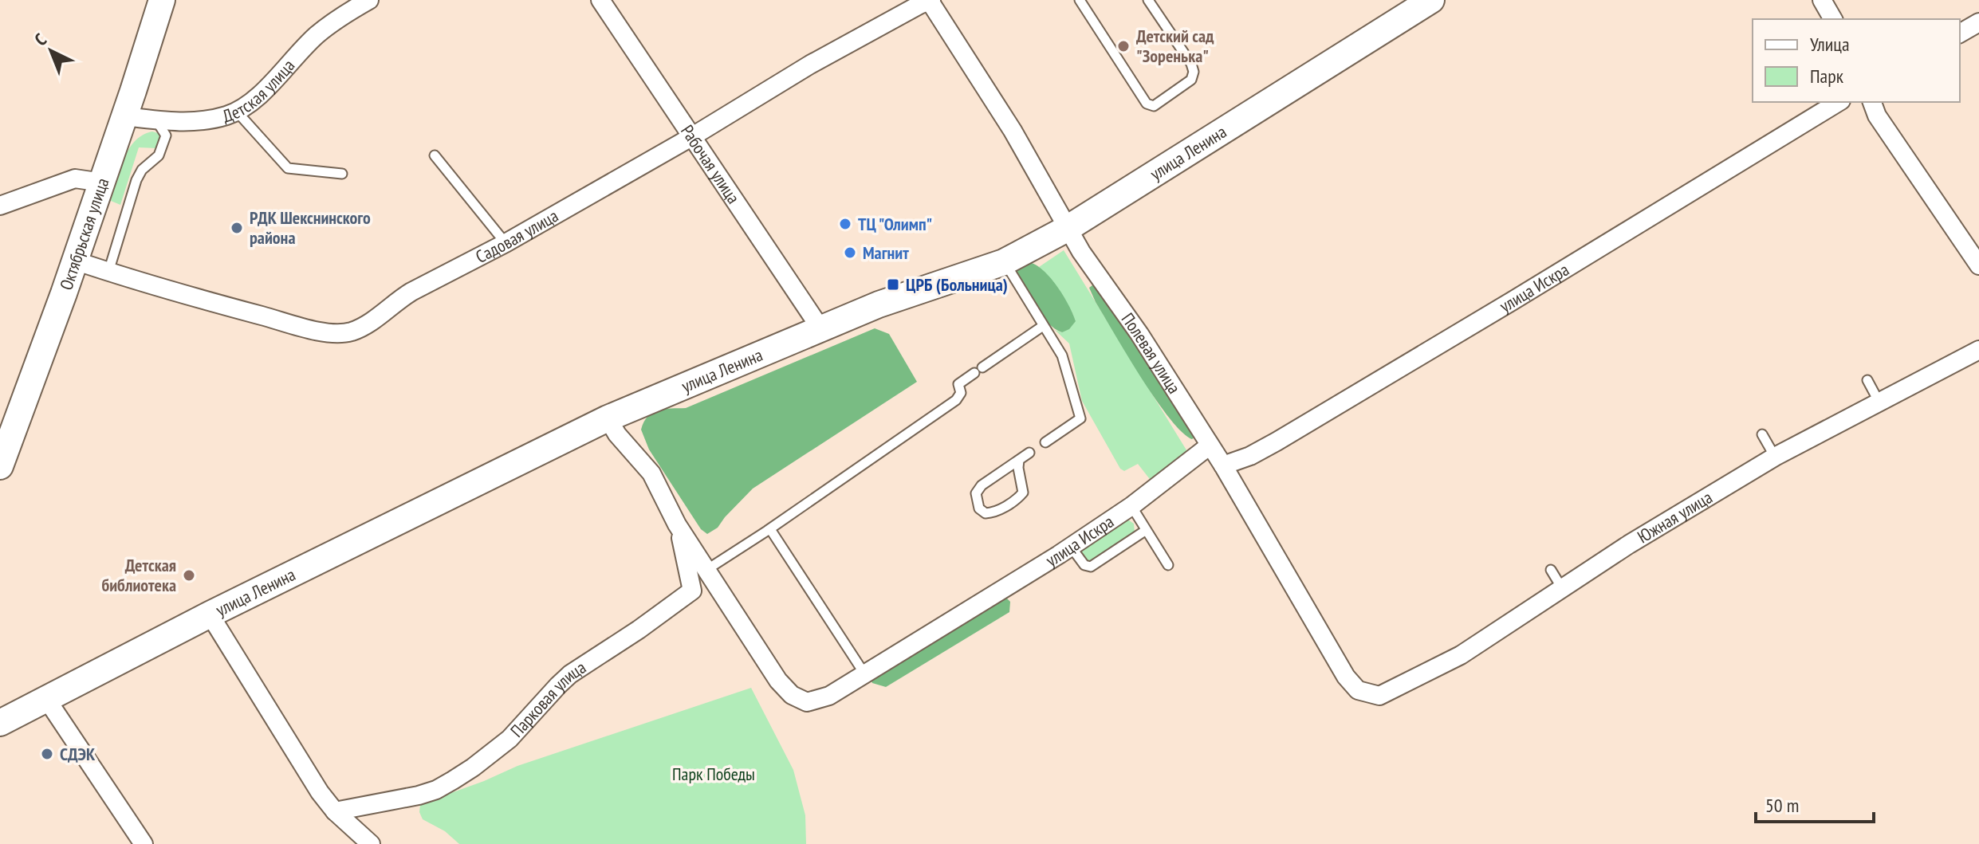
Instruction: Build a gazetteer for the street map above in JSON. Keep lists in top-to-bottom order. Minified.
{"streets":{"street":["Детская улица","улица Ленина","Рабочая улица","Октябрьская улица","Садовая улица","улица Искра","Полевая улица","Южная улица","Парковая улица"]},"crossings":[["Детская улица","Октябрьская улица"],["улица Ленина","Рабочая улица"],["улица Ленина","Полевая улица"],["Рабочая улица","Садовая улица"],["Октябрьская улица","Садовая улица"],["Садовая улица","Полевая улица"],["улица Искра","Полевая улица"],["Полевая улица","Южная улица"]],"parks":["Парк Победы"],"places":{"other":["Детский сад \"Зоренька\"","ТЦ \"Олимп\"","РДК Шекснинского района","Магнит","Детская библиотека","СДЭК"],"transit":["ЦРБ (Больница)"]},"legend":["Улица","Парк"],"scale_bar":"50 m","north":"top left"}
